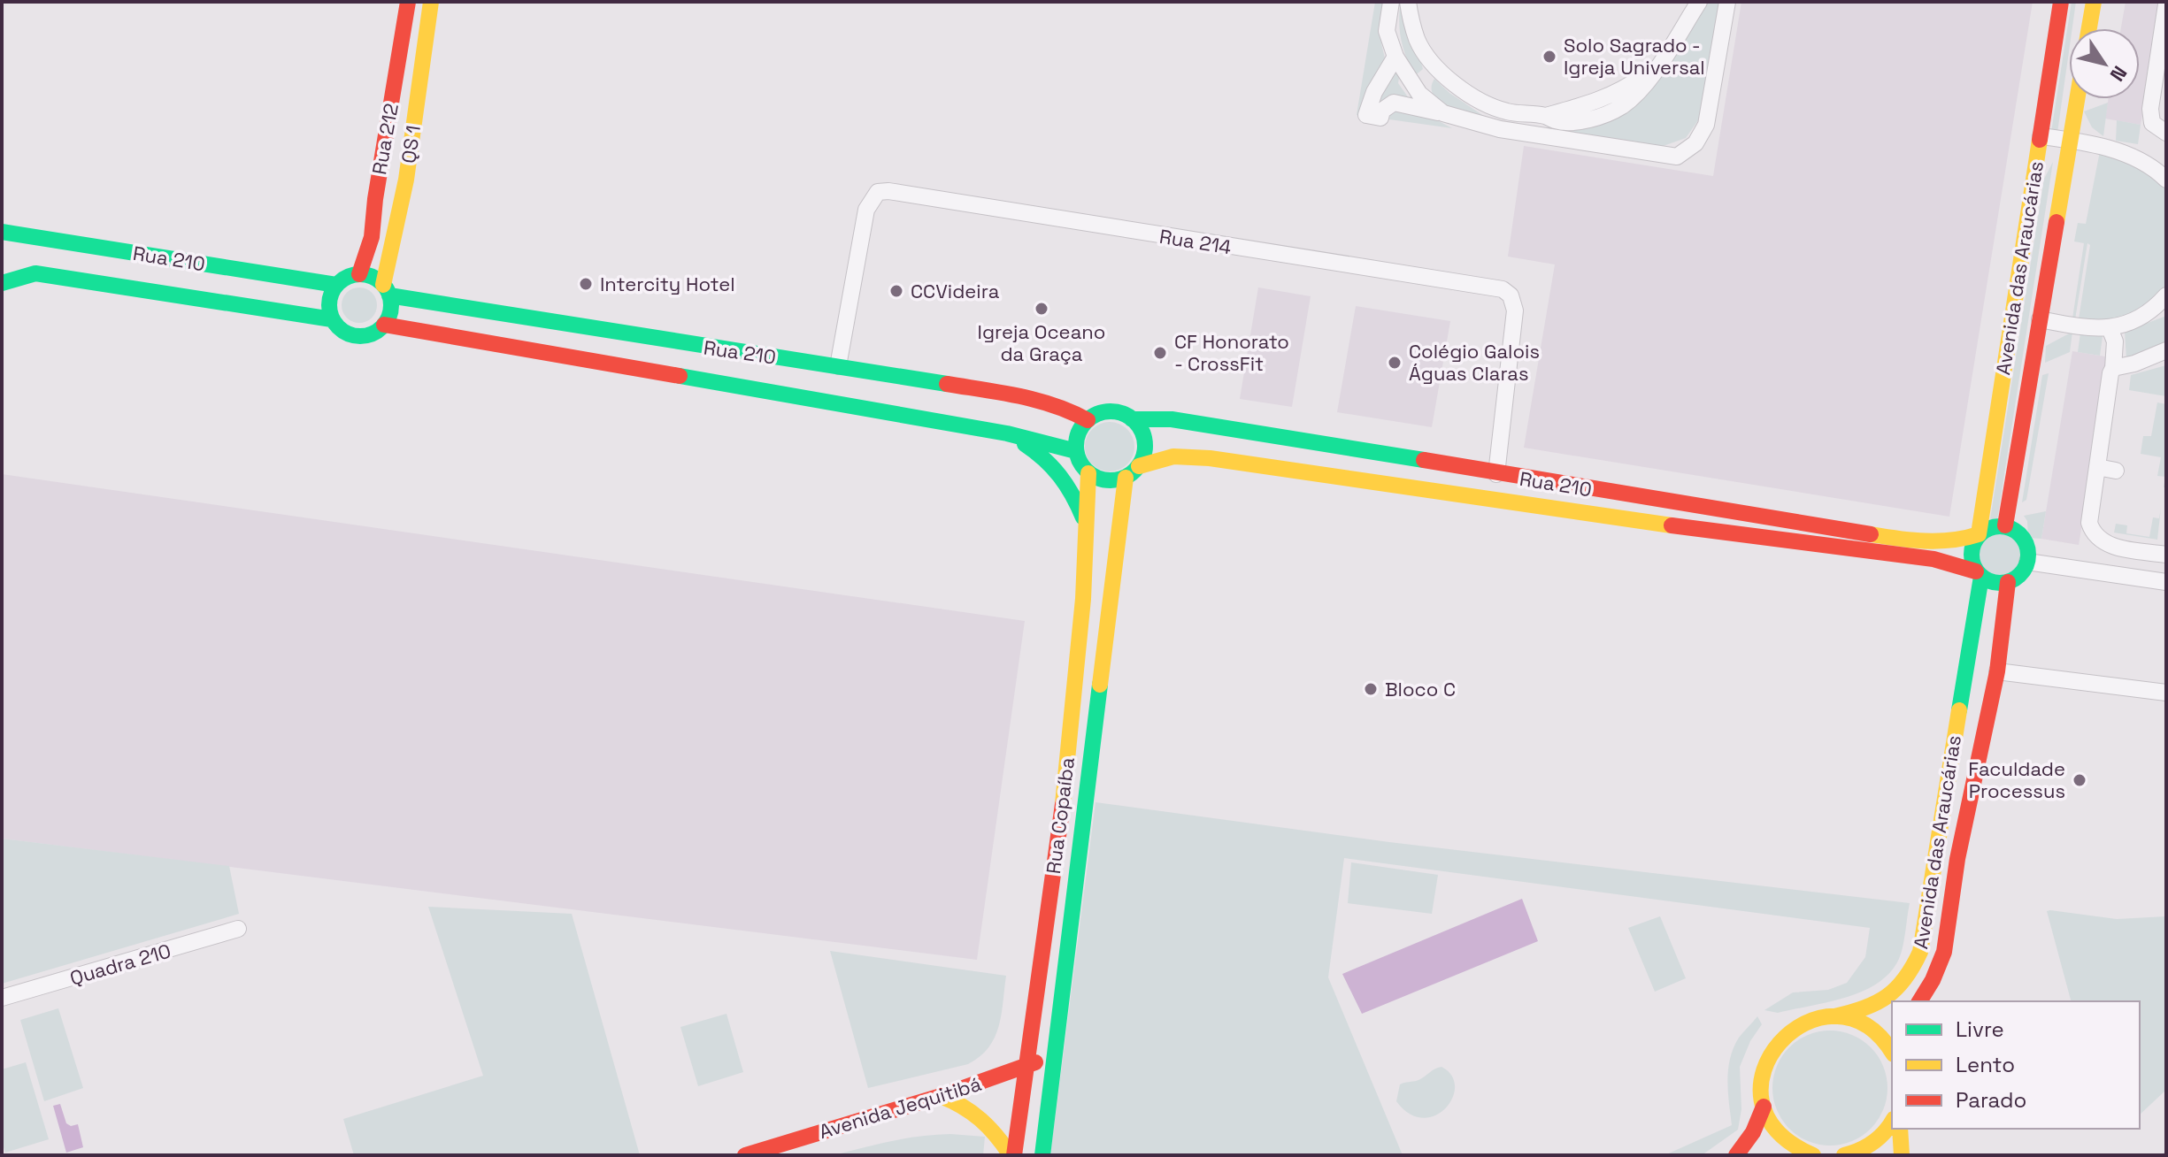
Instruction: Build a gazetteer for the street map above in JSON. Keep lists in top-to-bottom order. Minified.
{"streets":{"main road":["Rua 212","QS 1","Rua 210","Avenida das Araucárias","Rua Copaíba","Avenida Jequitibá"],"street":["Rua 214","Quadra 210"]},"crossings":[["Rua 212","QS 1"],["Rua 212","Rua 210"],["QS 1","Rua 210"],["Rua 214","Rua 210"],["Rua 210","Avenida das Araucárias"],["Rua 210","Rua Copaíba"],["Rua Copaíba","Avenida Jequitibá"]],"places":["Solo Sagrado - Igreja Universal","Intercity Hotel","CCVideira","Igreja Oceano da Graça","CF Honorato - CrossFit","Colégio Galois Águas Claras","Bloco C","Faculdade Processus"],"legend":["Livre","Lento","Parado"],"north":"bottom right"}
